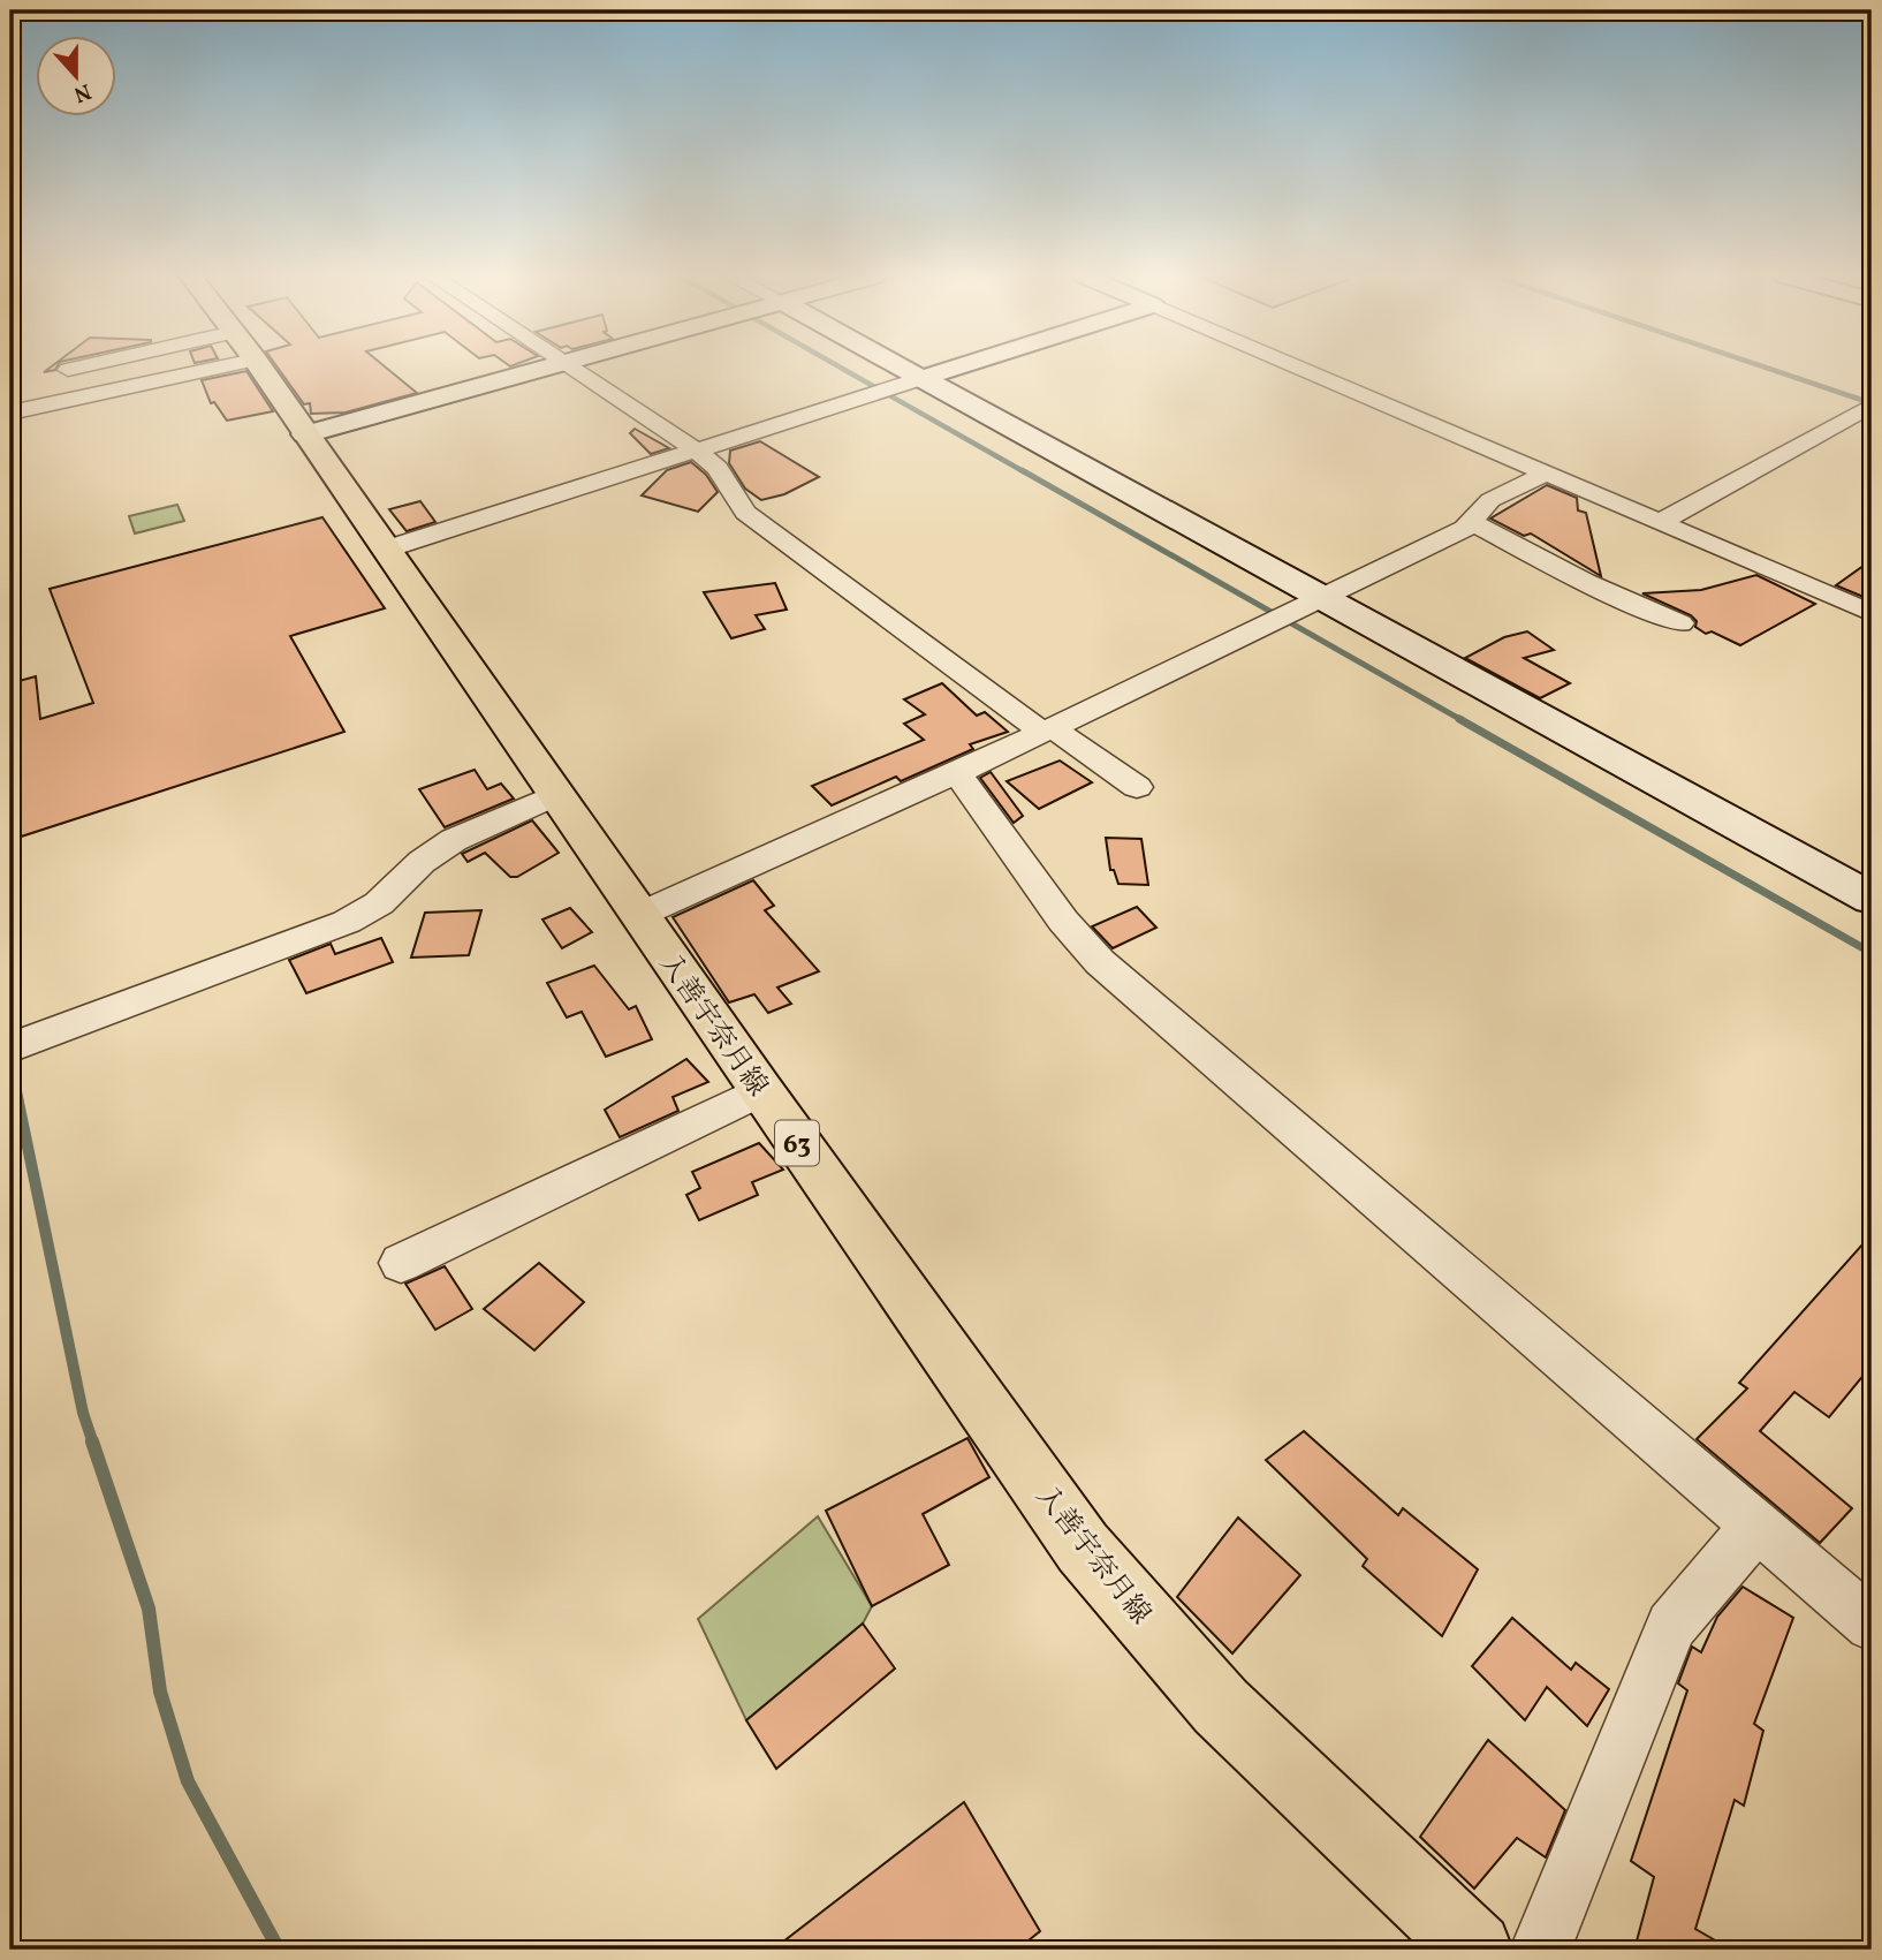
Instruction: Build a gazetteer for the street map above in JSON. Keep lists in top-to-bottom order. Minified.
{"streets":{"main road":["入善宇奈月線","63"]},"north":"bottom"}
